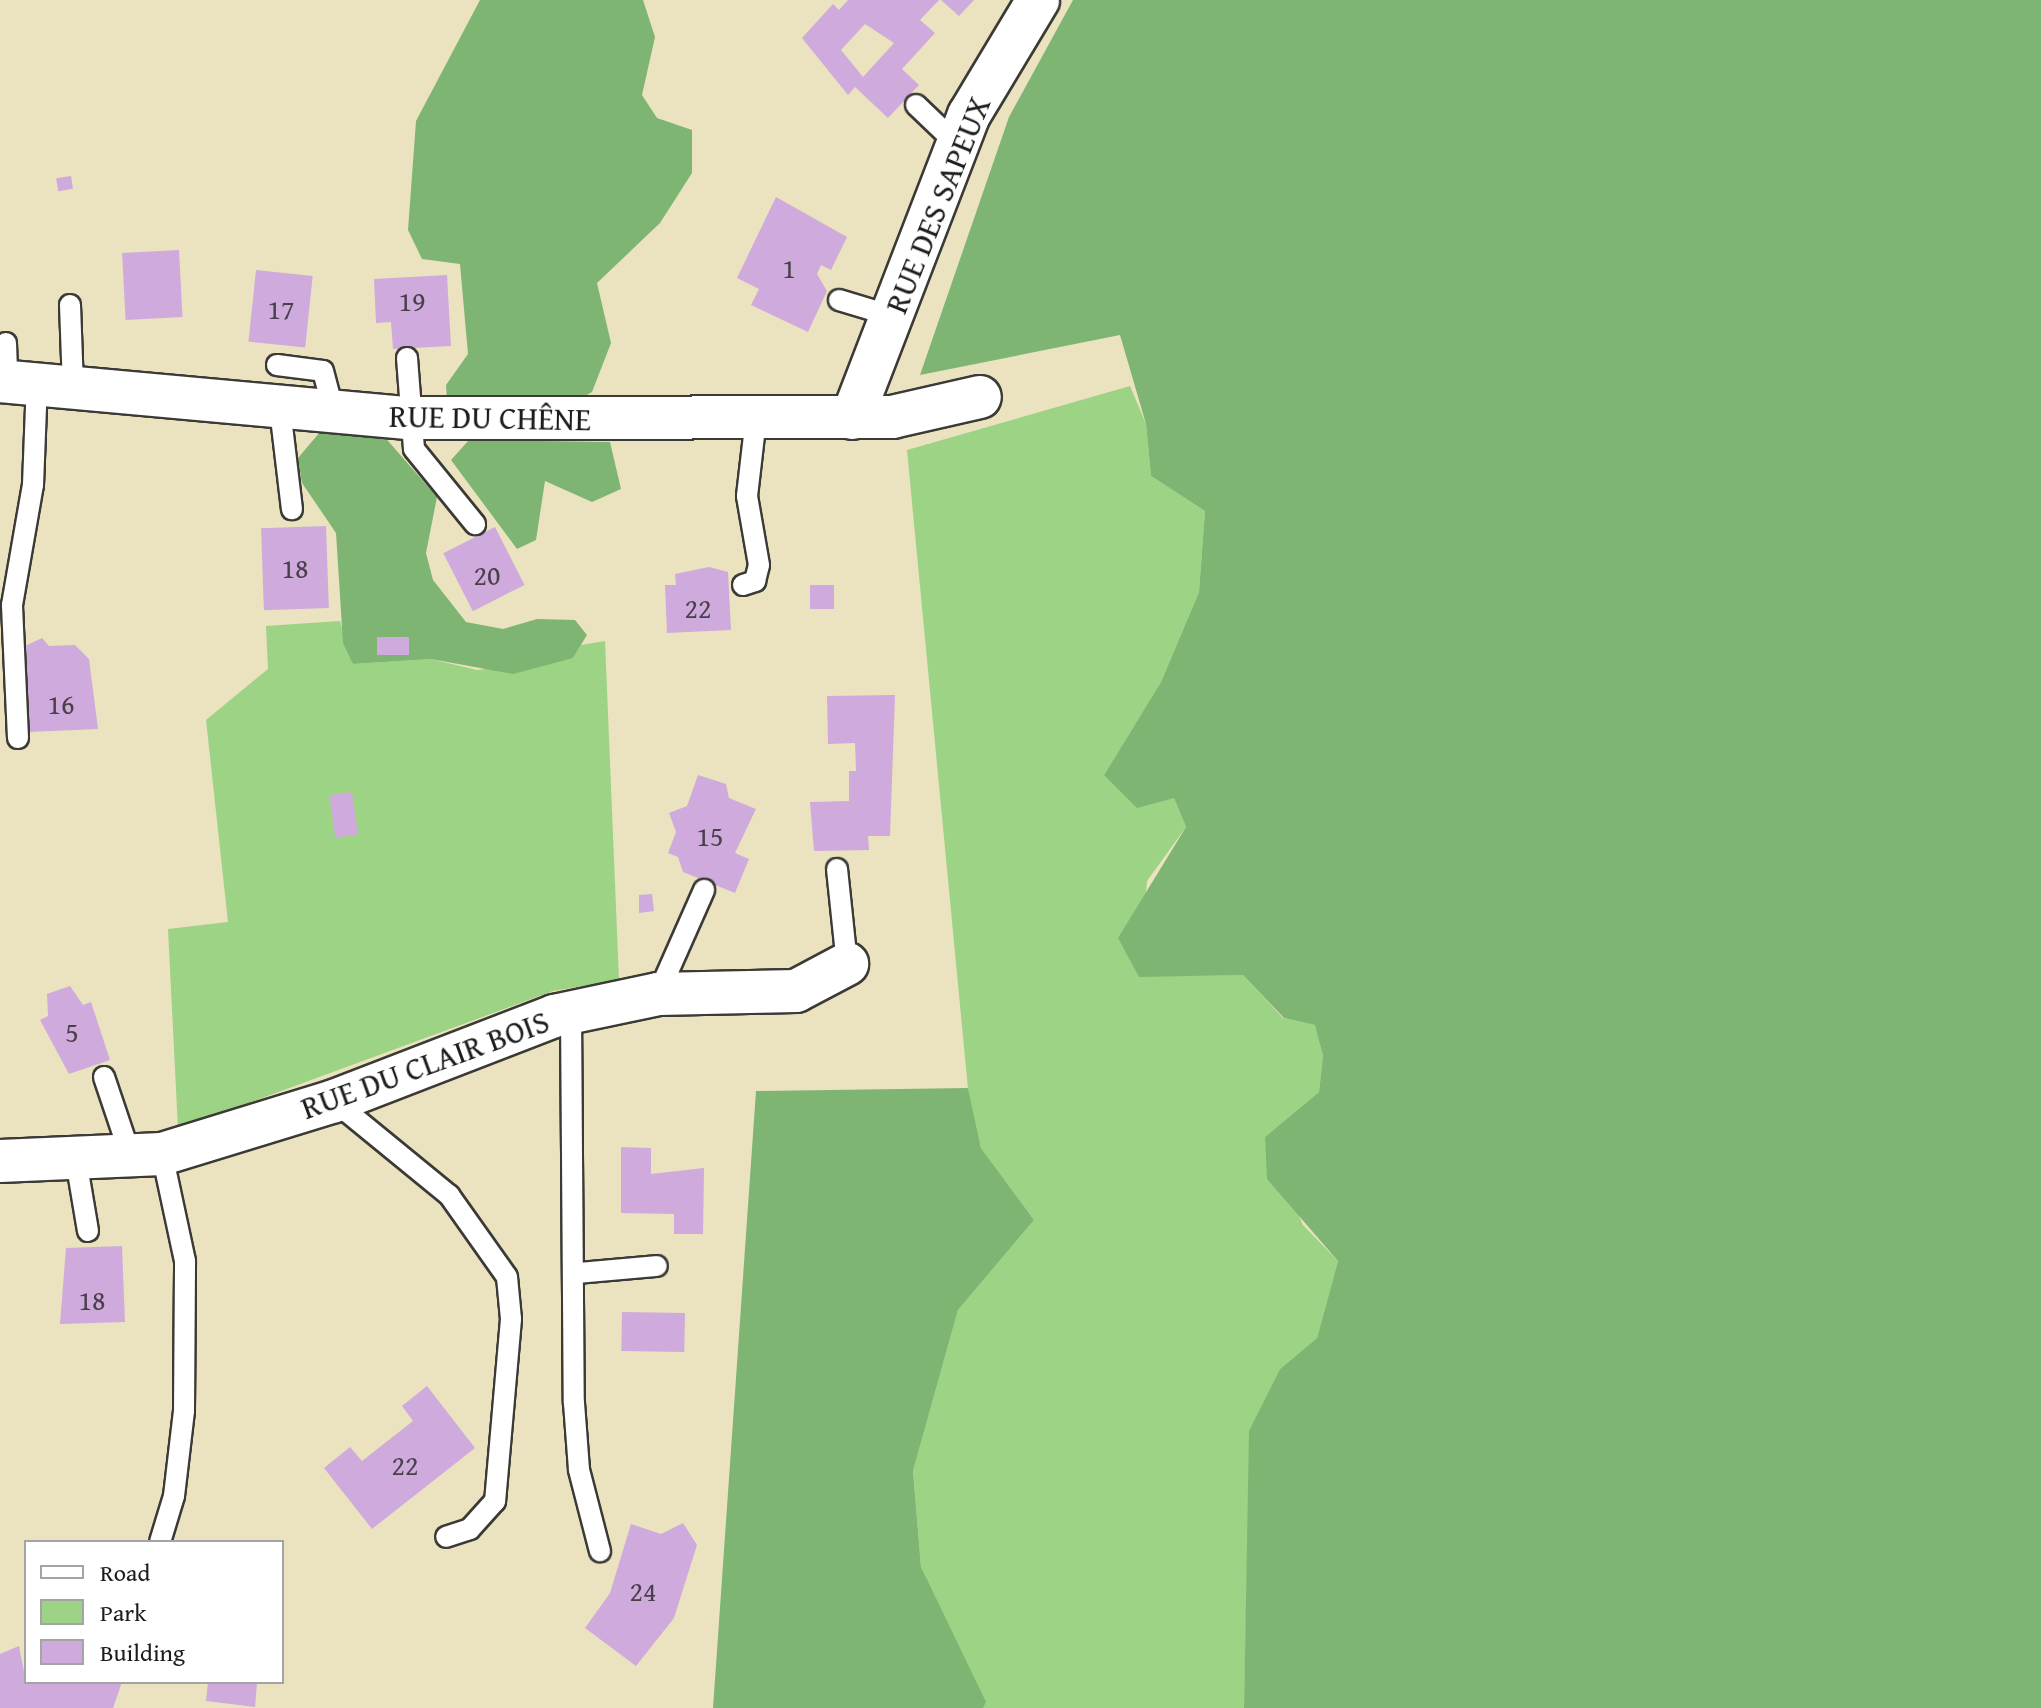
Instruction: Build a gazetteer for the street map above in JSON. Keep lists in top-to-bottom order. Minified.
{"streets":{"street":["RUE DES SAPEUX","RUE DU CHÊNE","RUE DU CLAIR BOIS"]},"crossings":[["RUE DES SAPEUX","RUE DU CHÊNE"]],"house_numbers":["1","19","17","18","20","22","16","15","5","18","22","24"],"legend":["Road","Park","Building"]}
